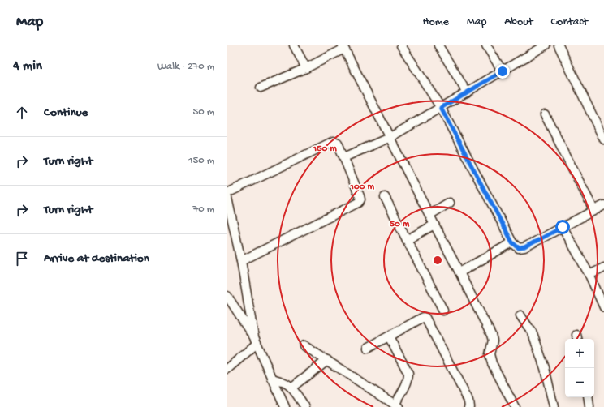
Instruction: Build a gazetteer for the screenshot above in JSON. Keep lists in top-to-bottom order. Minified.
{"page":{"header":"Map","nav":["Home","Map","About","Contact"],"heading":["4 min","Walk · 270 m"],"list":[["Continue","50 m"],["Turn right","150 m"],["Turn right","70 m"],"Arrive at destination"],"map_buttons":["+","−"]},"rings":["150 m","100 m","50 m"]}
